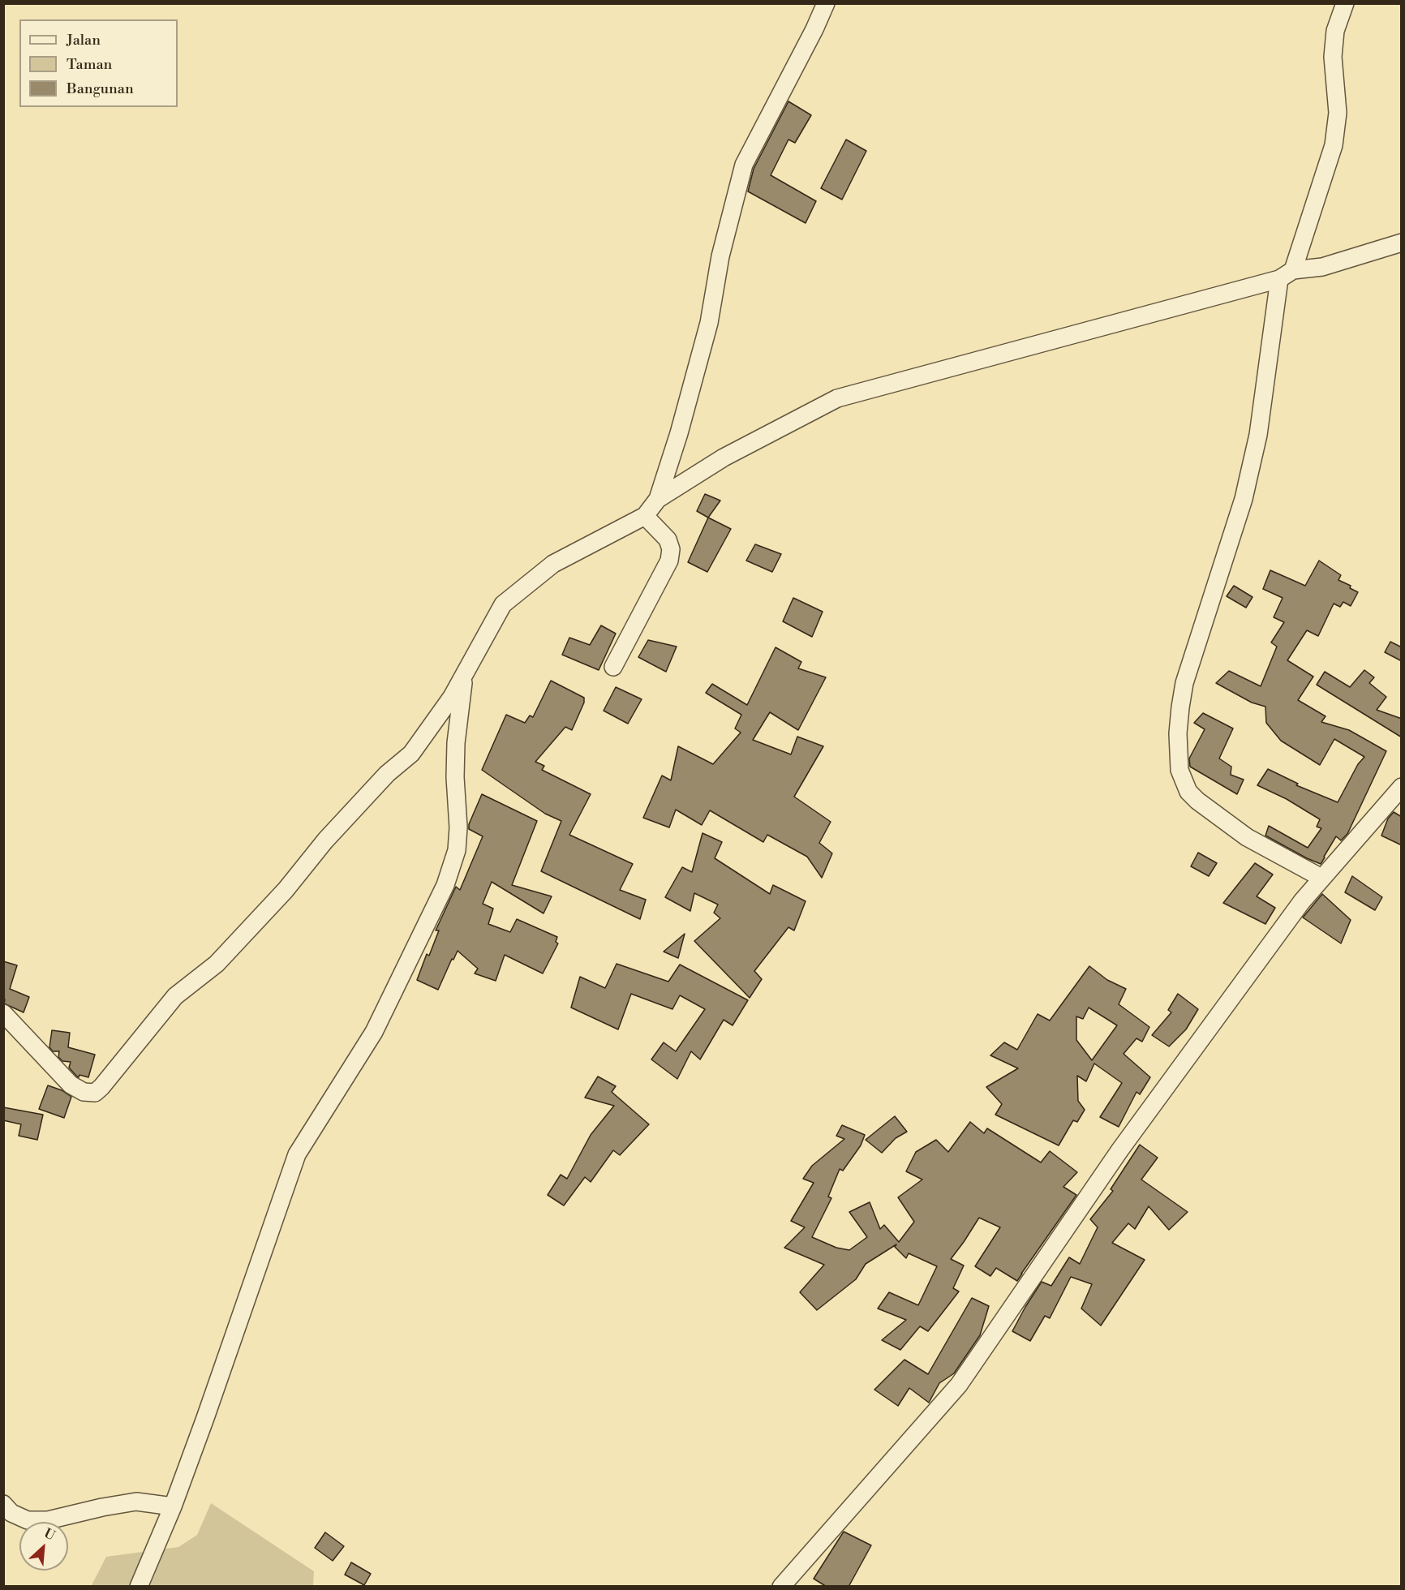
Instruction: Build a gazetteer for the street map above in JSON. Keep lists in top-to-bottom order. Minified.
{"legend":["Jalan","Taman","Bangunan"],"north":"top right"}
